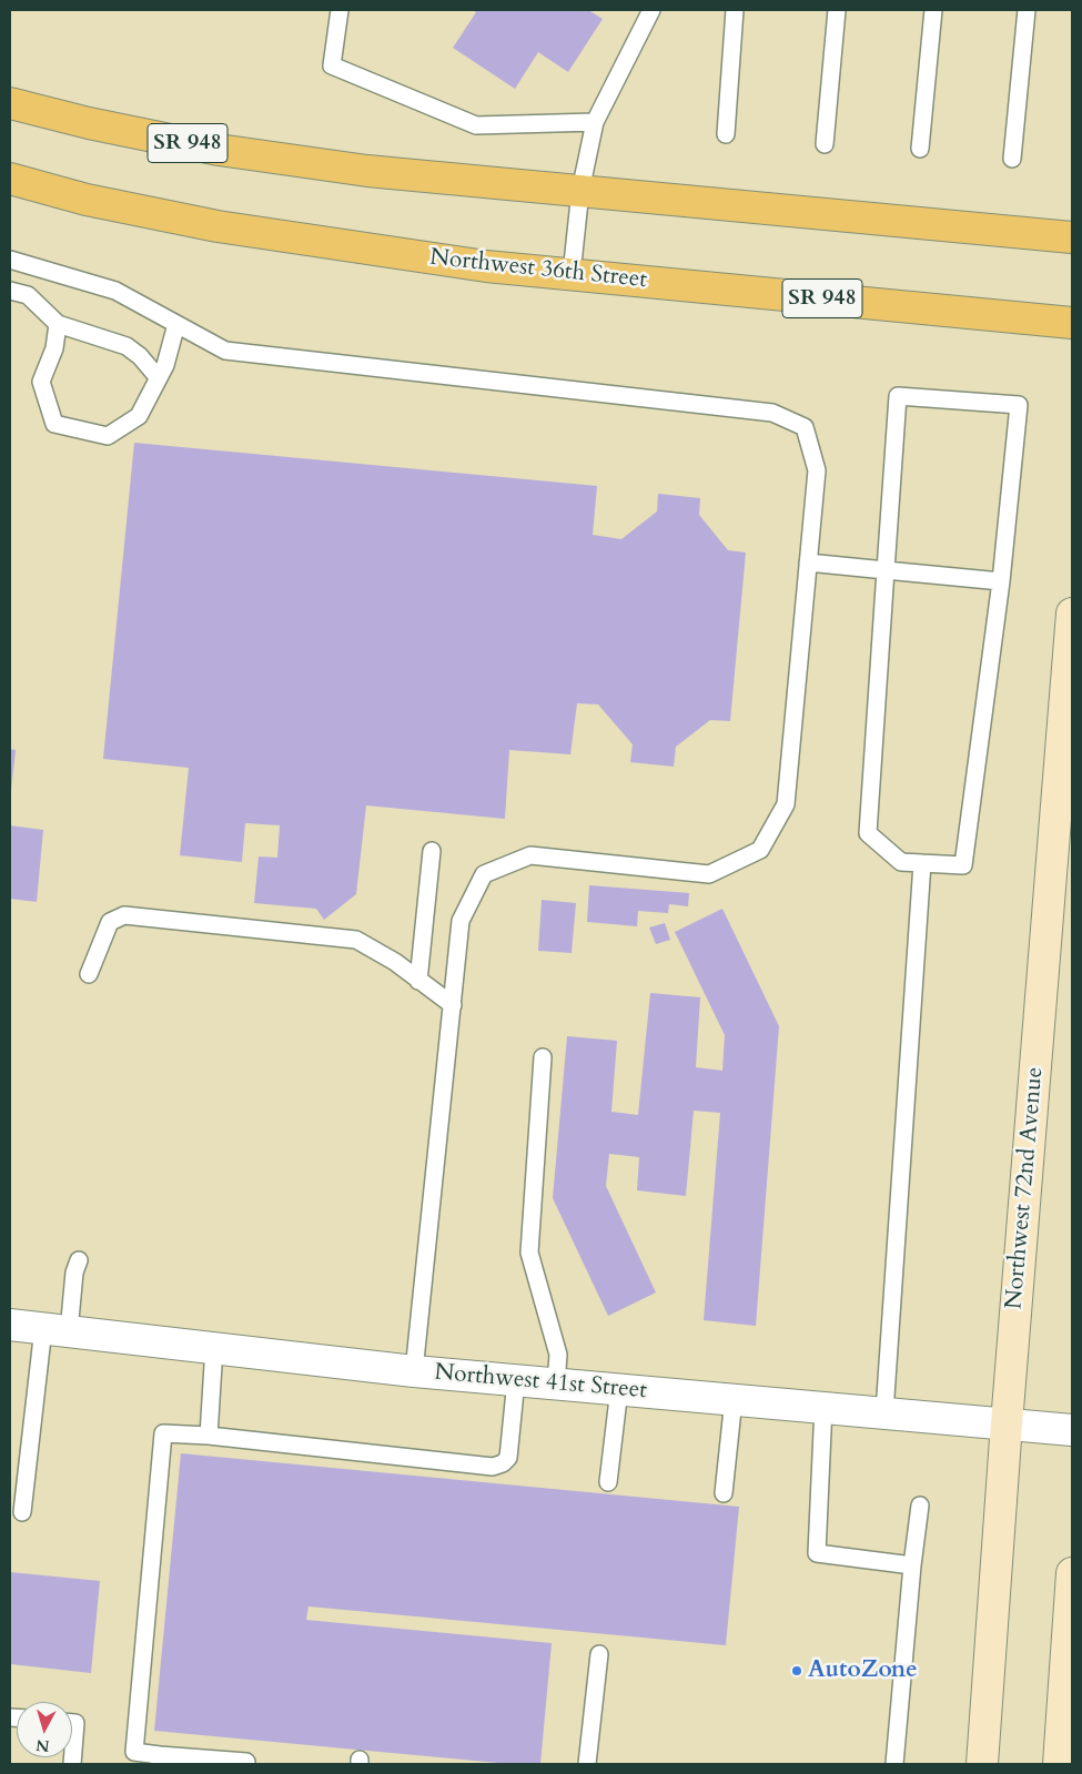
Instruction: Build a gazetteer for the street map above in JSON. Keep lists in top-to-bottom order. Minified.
{"streets":{"main road":["SR 948","Northwest 36th Street","Northwest 72nd Avenue"],"street":["Northwest 41st Street"]},"crossings":[["Northwest 72nd Avenue","Northwest 41st Street"]],"places":["AutoZone"],"north":"bottom"}
